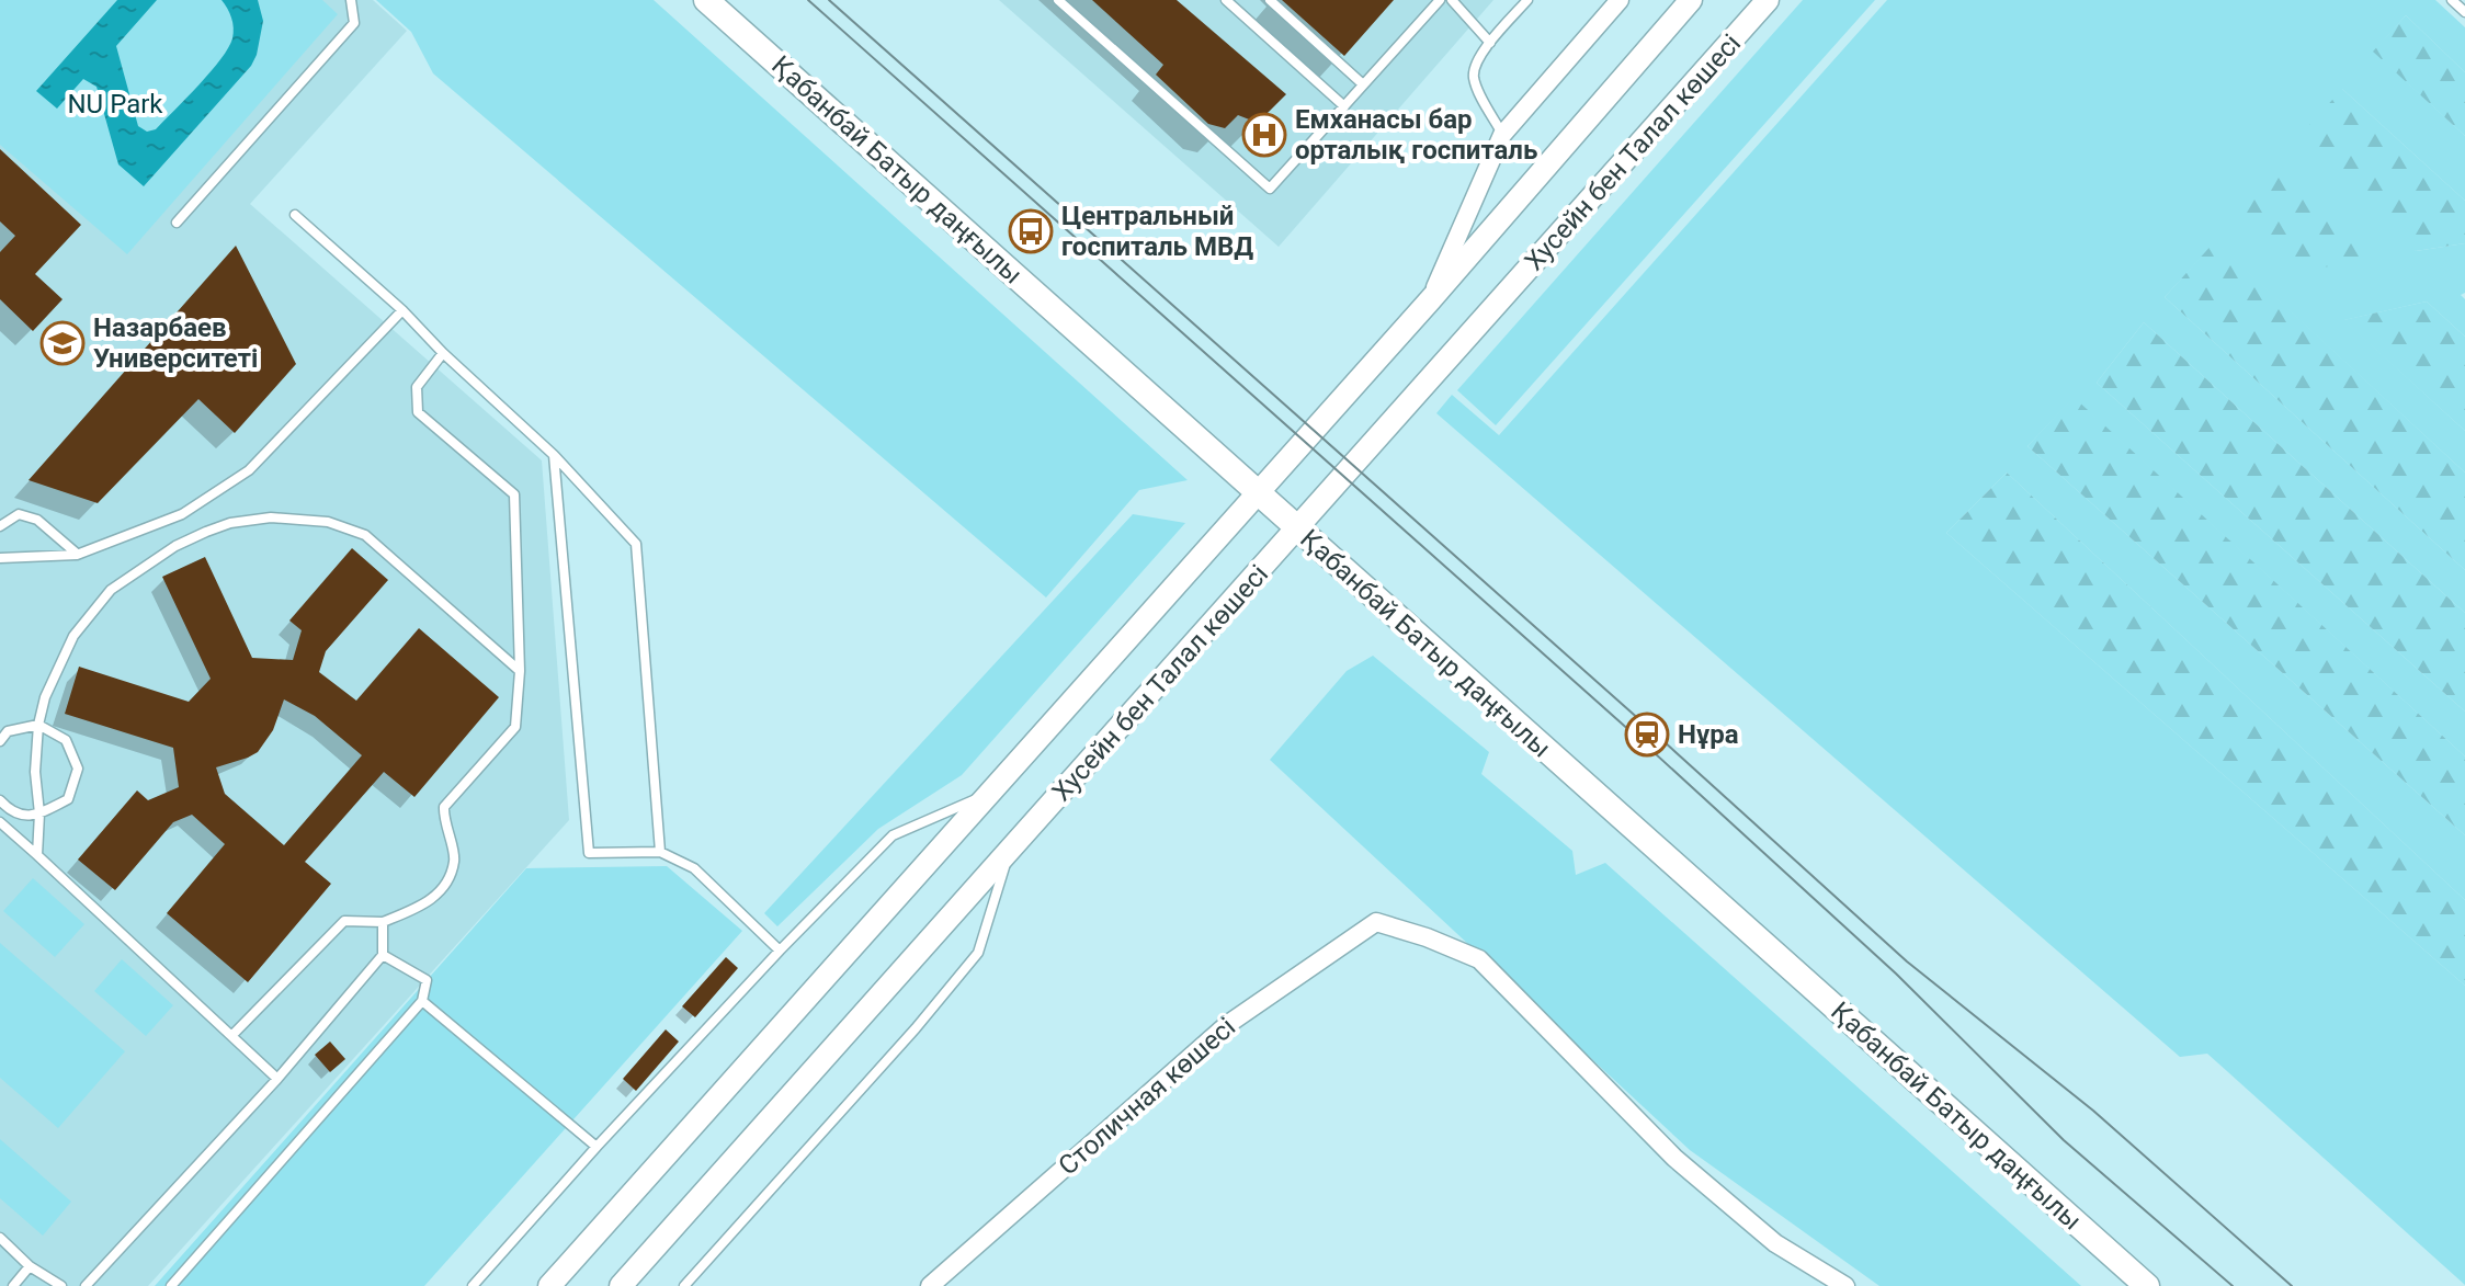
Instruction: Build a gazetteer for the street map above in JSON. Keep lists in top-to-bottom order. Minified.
{"streets":{"main road":["Қабанбай Батыр даңғылы"],"street":["Хусейн бен Талал көшесі","Столичная көшесі"]},"crossings":[["Хусейн бен Талал көшесі","Қабанбай Батыр даңғылы"]],"parks":["NU Park"],"places":{"hospital":["Емханасы бар орталық госпиталь"],"bus stop":["Центральный госпиталь МВД"],"school or university":["Назарбаев Университеті"],"station":["Нұра"]}}
